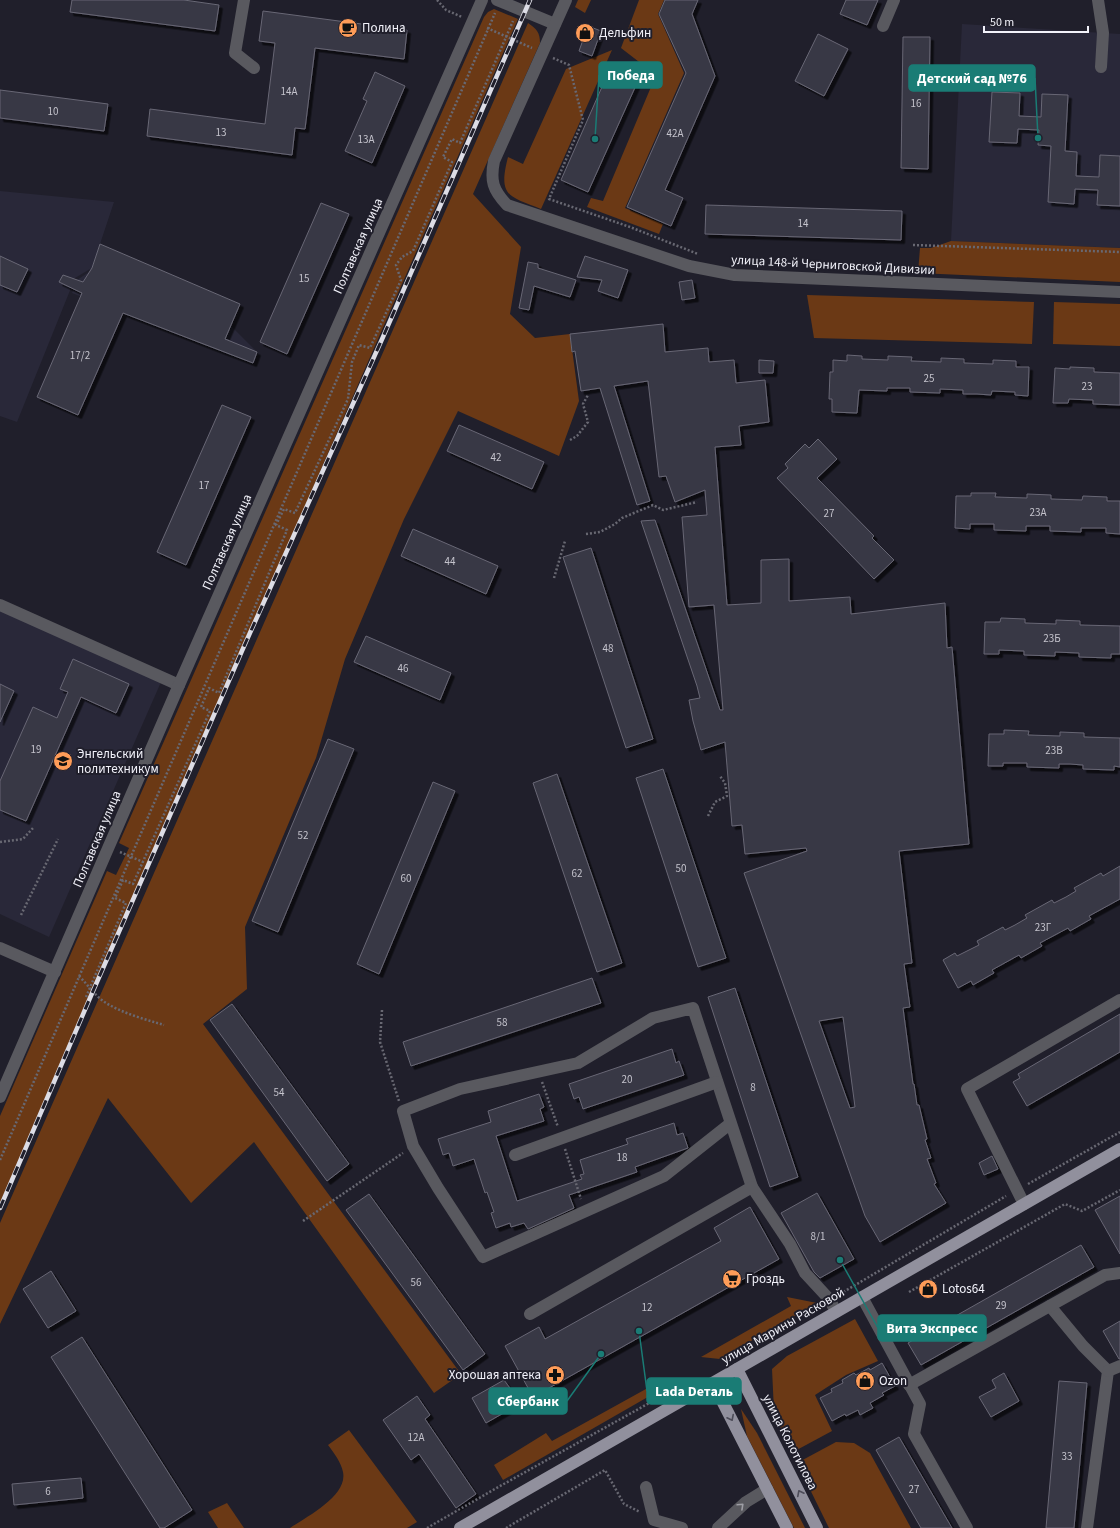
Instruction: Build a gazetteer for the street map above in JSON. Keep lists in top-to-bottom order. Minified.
{"streets":{"main road":["улица Марины Расковой","улица Колотилова"],"street":["Полтавская улица","улица 148-й Черниговской Дивизии"]},"crossings":[["улица Марины Расковой","улица Колотилова"]],"places":{"cafe":["Полина"],"shop":["Дельфин","Lotos64","Ozon"],"other":["Детский сад №76","Победа","Вита Экспресс","Lada Dеталь","Сбербанк"],"school or university":["Энгельский политехникум"],"supermarket":["Гроздь"],"pharmacy":["Хорошая аптека"]},"house_numbers":["14А","16","10","13","42А","13А","14","15","17/2","25","23","42","17","23А","27","44","23Б","48","46","19","23В","52","50","62","60","23Г","58","20","8","54","18","8/1","56","29","12","12А","33","27","6"],"scale_bar":"50 m"}
